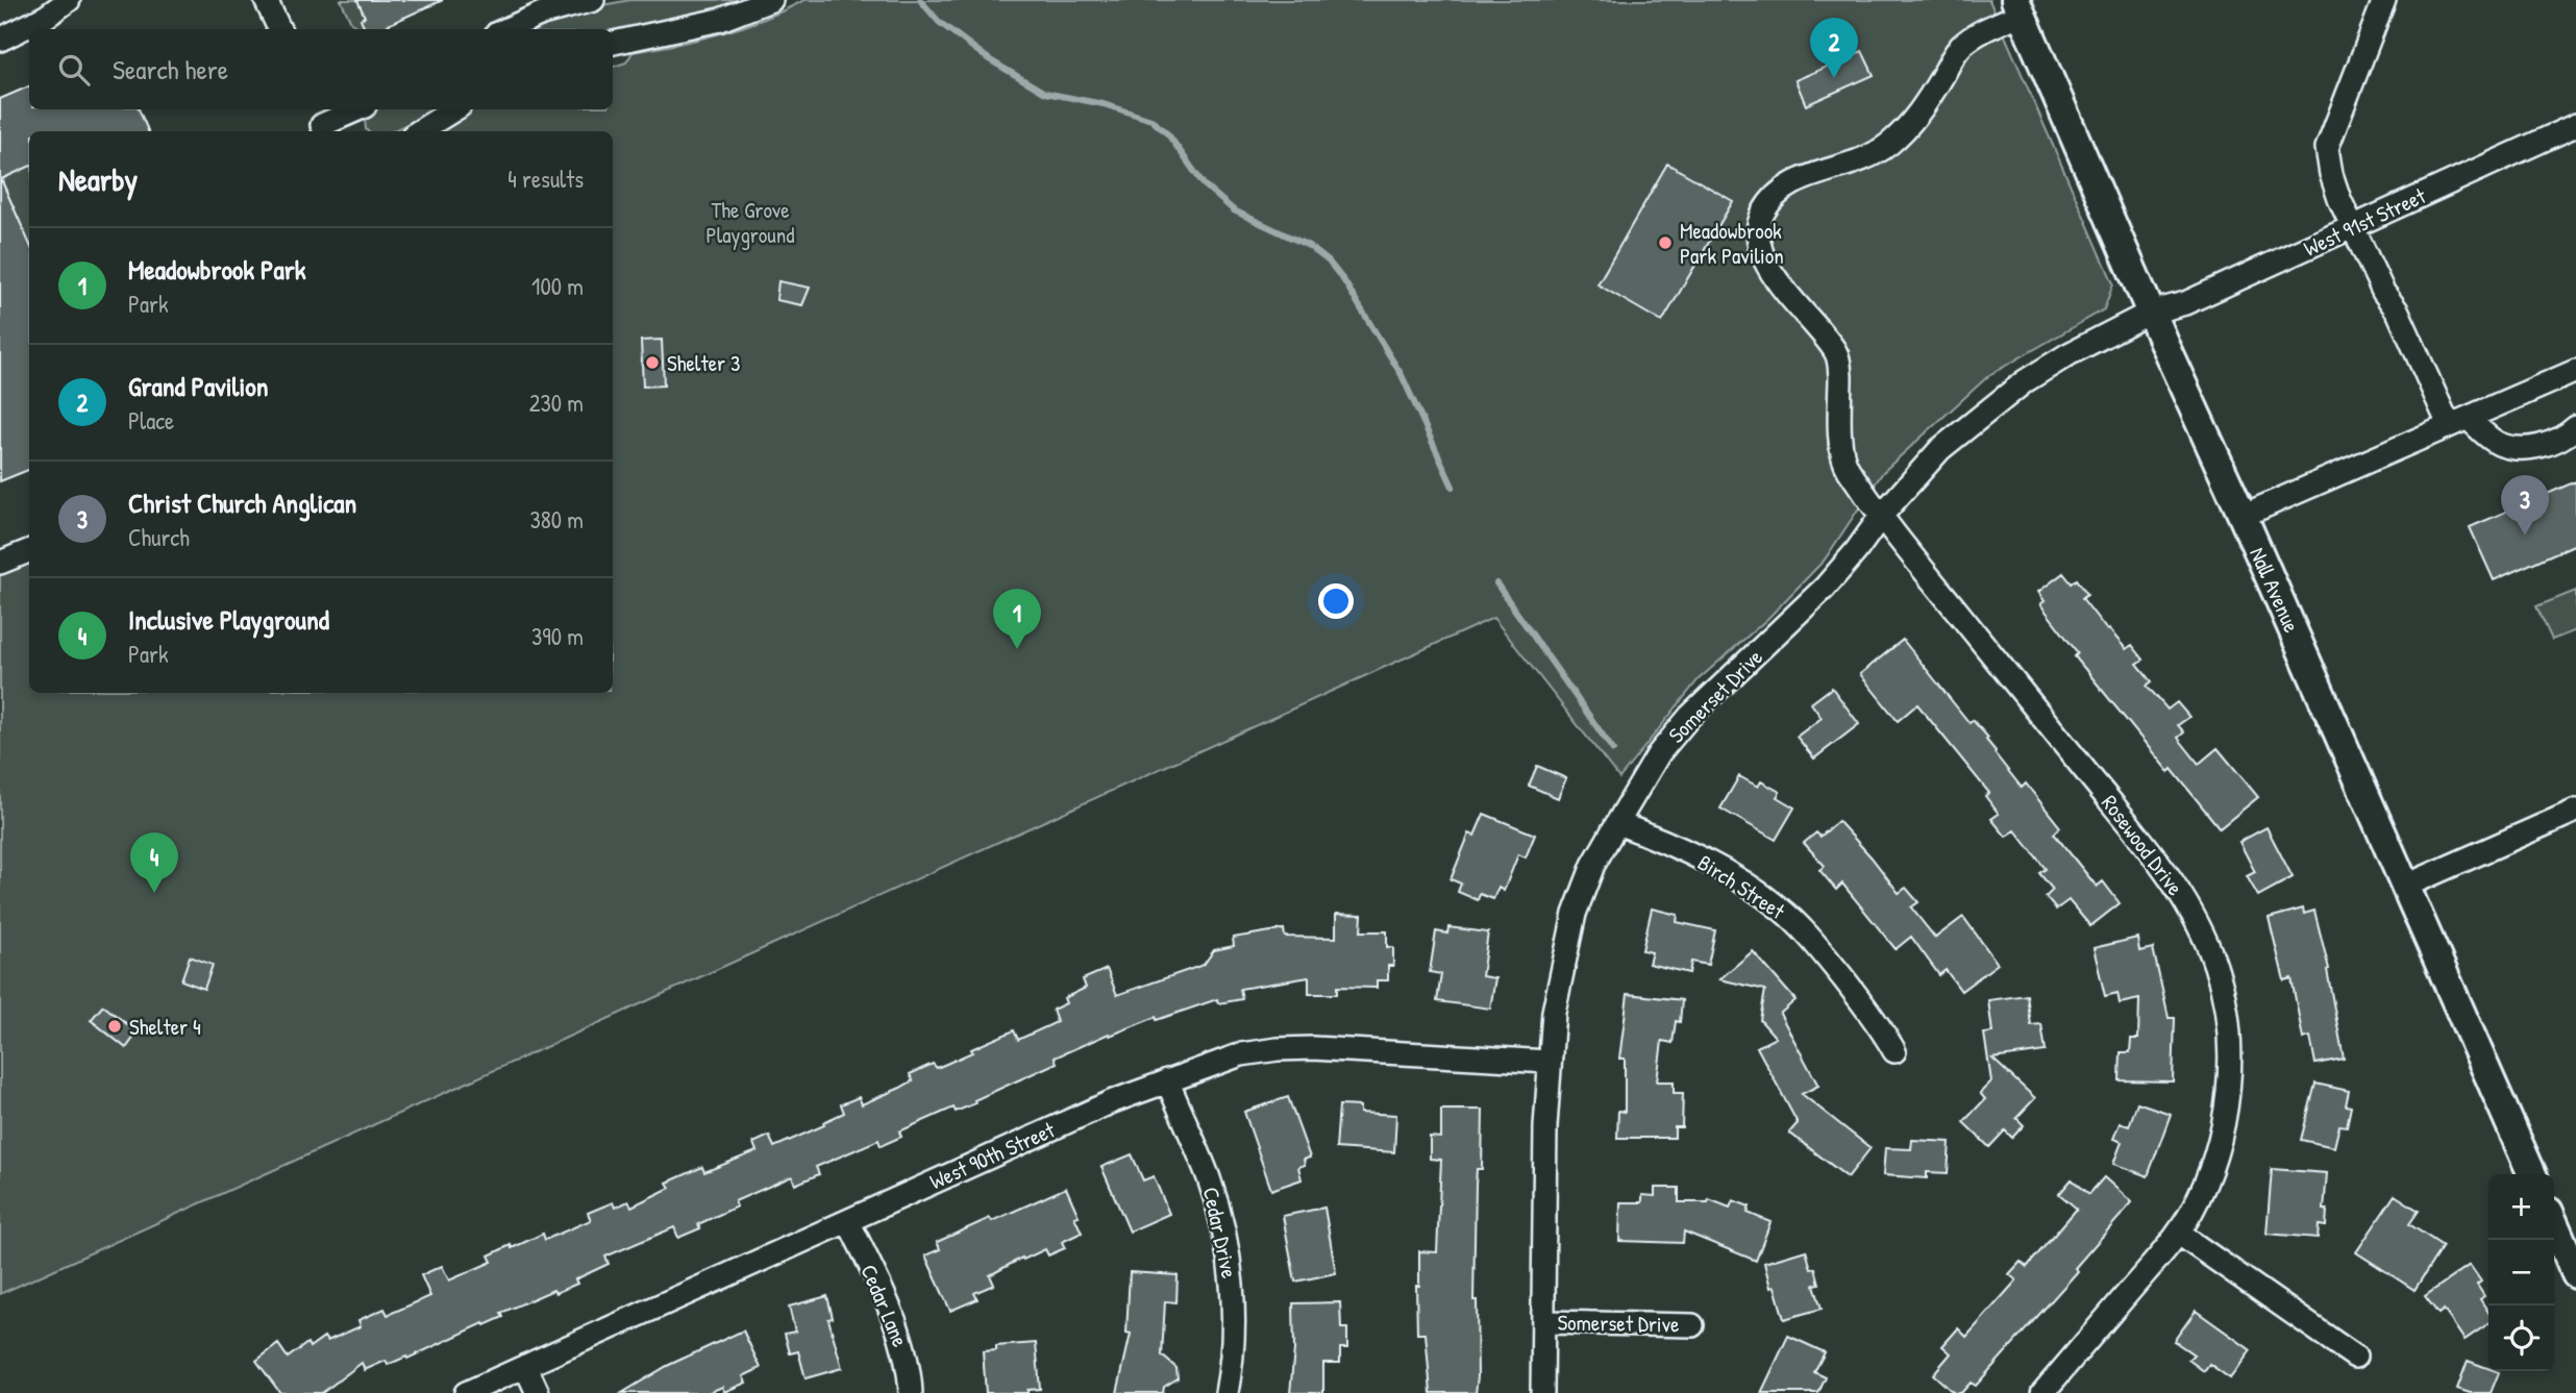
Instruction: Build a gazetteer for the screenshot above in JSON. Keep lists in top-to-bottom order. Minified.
{"streets":{"main road":["Nall Avenue"],"street":["West 91st Street","Somerset Drive","Rosewood Drive","Birch Street","West 90th Street","Cedar Drive","Cedar Lane"]},"crossings":[["West 91st Street","Nall Avenue"],["West 91st Street","Somerset Drive"],["Nall Avenue","Somerset Drive"],["Nall Avenue","Rosewood Drive"],["Somerset Drive","Rosewood Drive"],["Somerset Drive","Birch Street"],["Somerset Drive","West 90th Street"],["West 90th Street","Cedar Drive"],["West 90th Street","Cedar Lane"]],"parks":["The Grove Playground"],"places":["Meadowbrook Park Pavilion","Shelter 3","Shelter 4"],"page":{"pins":["2","3","1","4"],"search":"Search here","heading":["Nearby","4 results"],"list":[{"mark":"1","name":"Meadowbrook Park","note":"Park","value":"100 m"},{"mark":"2","name":"Grand Pavilion","note":"Place","value":"230 m"},{"mark":"3","name":"Christ Church Anglican","note":"Church","value":"380 m"},{"mark":"4","name":"Inclusive Playground","note":"Park","value":"390 m"}],"map_buttons":["+","−"]}}
